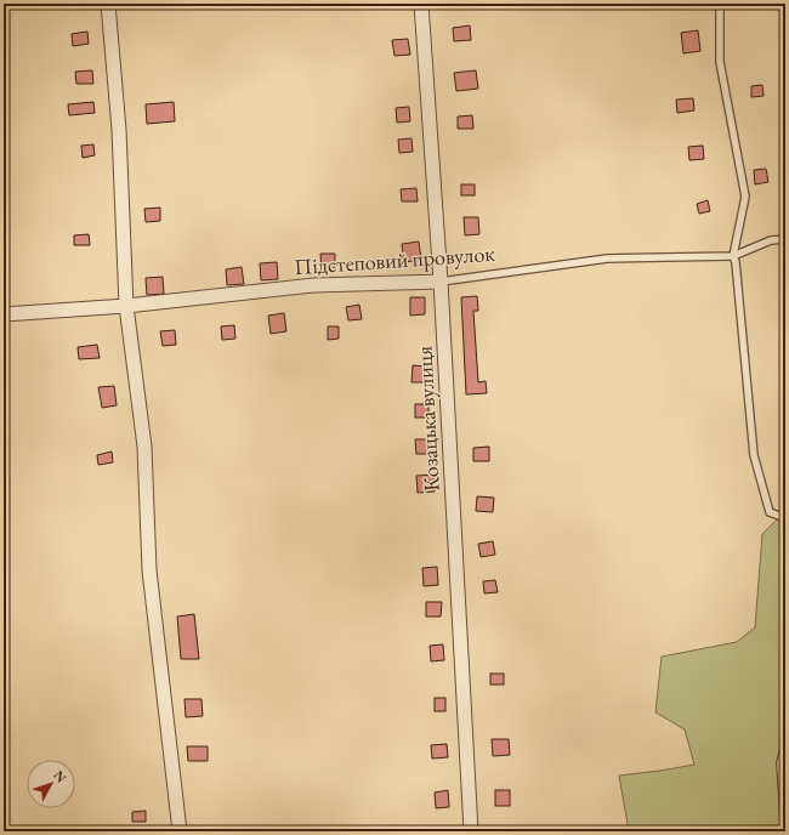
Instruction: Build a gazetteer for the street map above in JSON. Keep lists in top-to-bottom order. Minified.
{"streets":{"street":["Підстеповий провулок","Козацька вулиця"]},"crossings":[["Підстеповий провулок","Козацька вулиця"]],"north":"top right"}
